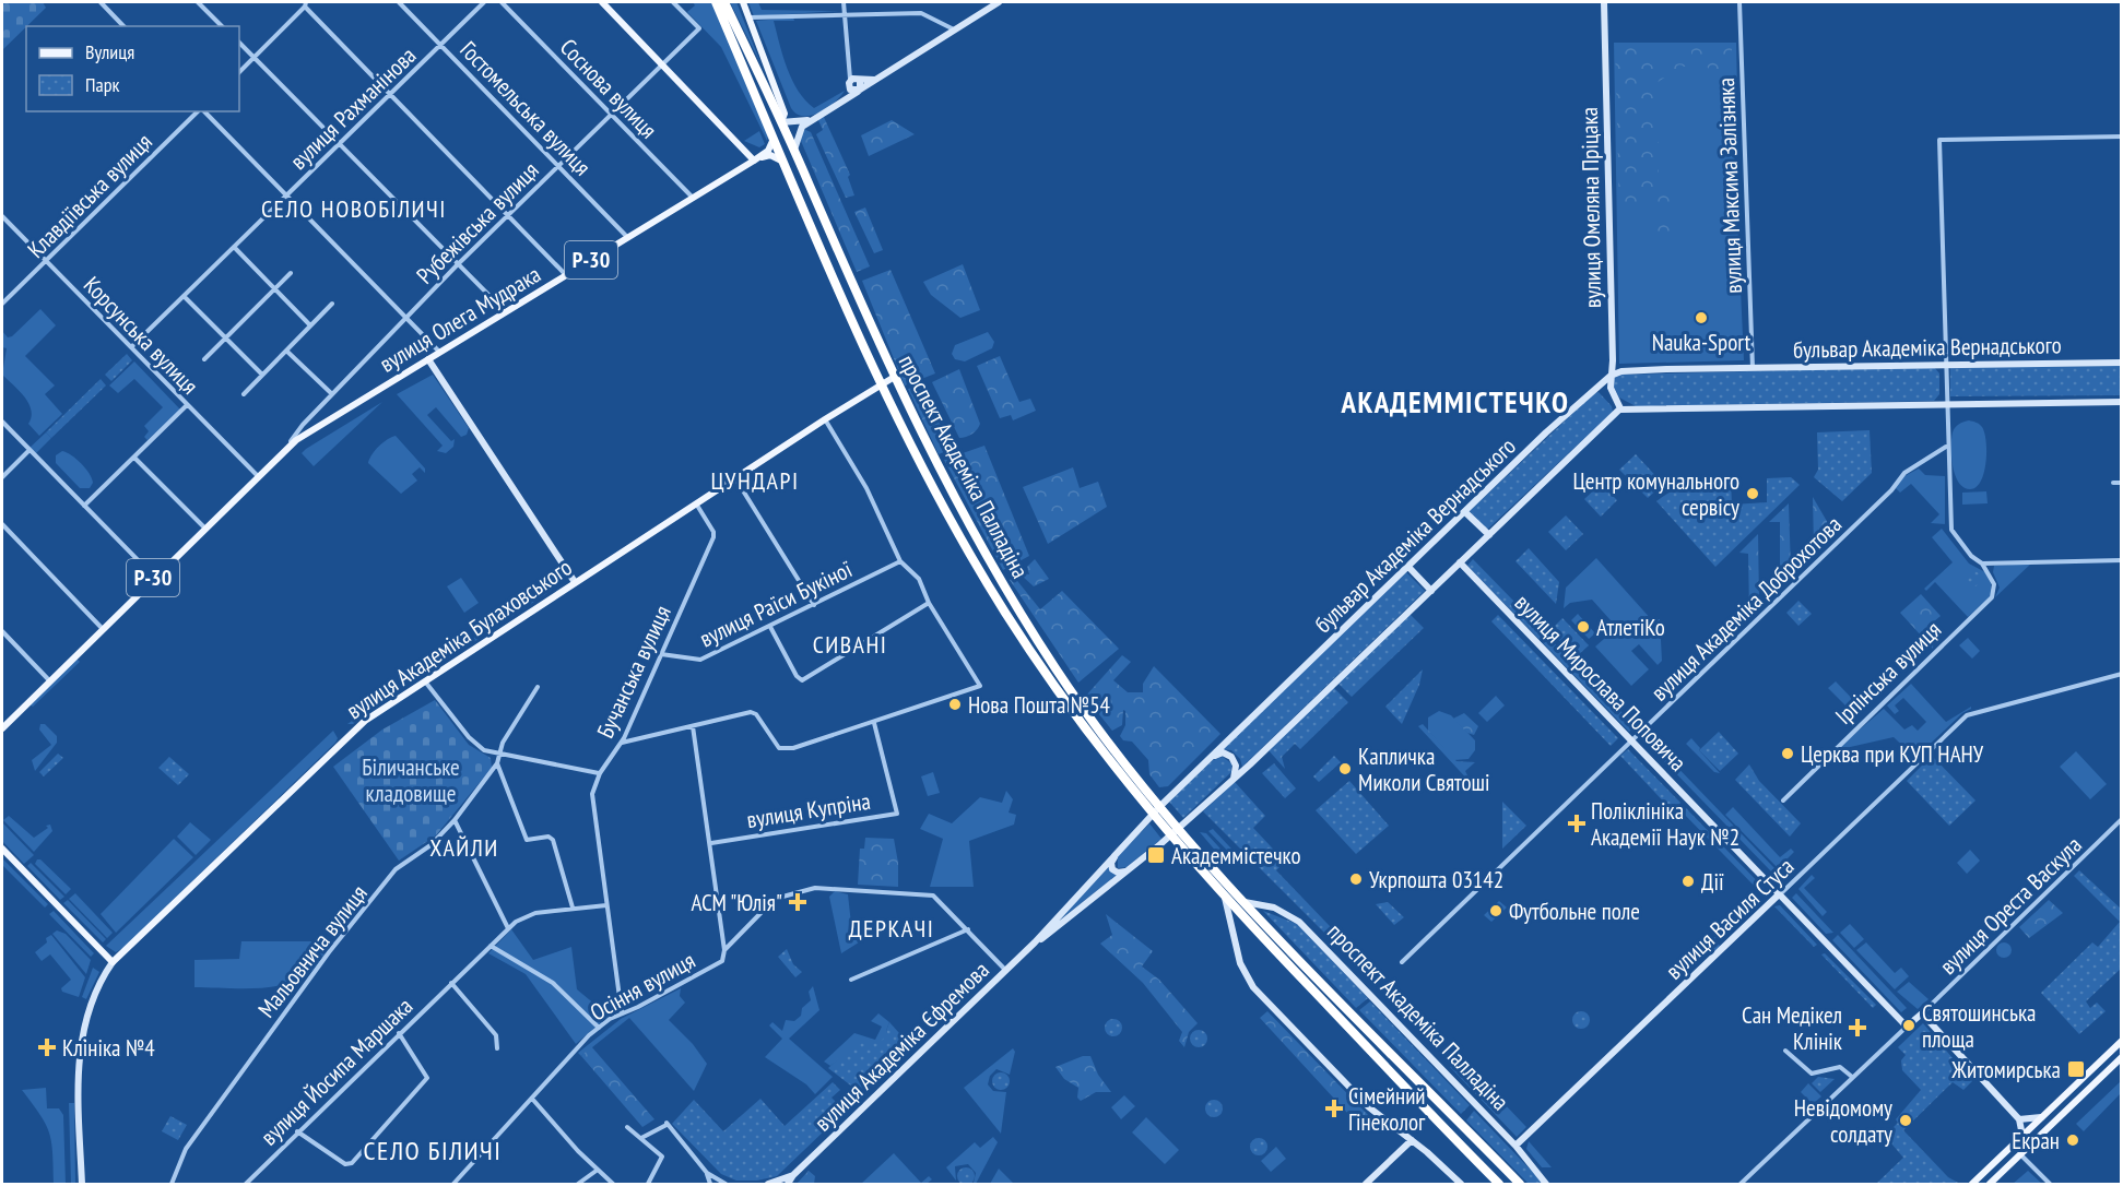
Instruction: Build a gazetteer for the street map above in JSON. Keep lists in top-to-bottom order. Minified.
{"streets":{"highway":["проспект Академіка Палладіна"],"main road":["Р-30","вулиця Олега Мудрака","вулиця Академіка Булаховського"],"street":["Соснова вулиця","вулиця Рахманінова","Гостомельська вулиця","вулиця Максима Залізняка","Клавдіївська вулиця","вулиця Омеляна Пріцака","Рубежівська вулиця","Корсунська вулиця","бульвар Академіка Вернадського","вулиця Раїси Букіної","вулиця Академіка Доброхотова","Бучанська вулиця","Ірпінська вулиця","вулиця Мирослава Поповича","вулиця Купріна","вулиця Ореста Васкула","вулиця Василя Стуса","Мальовнича вулиця","Осіння вулиця","вулиця Академіка Єфремова","вулиця Йосипа Маршака"]},"crossings":[["Соснова вулиця","Рубежівська вулиця"],["Соснова вулиця","вулиця Олега Мудрака"],["вулиця Рахманінова","Гостомельська вулиця"],["вулиця Рахманінова","Корсунська вулиця"],["Гостомельська вулиця","Рубежівська вулиця"],["Гостомельська вулиця","вулиця Олега Мудрака"],["вулиця Максима Залізняка","бульвар Академіка Вернадського"],["Клавдіївська вулиця","Корсунська вулиця"],["вулиця Омеляна Пріцака","бульвар Академіка Вернадського"],["Рубежівська вулиця","Р-30"],["Рубежівська вулиця","вулиця Олега Мудрака"],["Р-30","вулиця Олега Мудрака"],["Р-30","Корсунська вулиця"],["вулиця Олега Мудрака","проспект Академіка Палладіна"],["бульвар Академіка Вернадського","проспект Академіка Палладіна"],["бульвар Академіка Вернадського","вулиця Академіка Єфремова"],["проспект Академіка Палладіна","вулиця Академіка Булаховського"],["проспект Академіка Палладіна","вулиця Василя Стуса"],["проспект Академіка Палладіна","вулиця Академіка Єфремова"],["вулиця Раїси Букіної","Бучанська вулиця"],["вулиця Академіка Доброхотова","вулиця Мирослава Поповича"],["вулиця Академіка Булаховського","Бучанська вулиця"],["Бучанська вулиця","Осіння вулиця"],["Бучанська вулиця","вулиця Йосипа Маршака"],["вулиця Мирослава Поповича","вулиця Василя Стуса"],["Осіння вулиця","вулиця Академіка Єфремова"]],"districts":["СЕЛО НОВОБІЛИЧІ","АКАДЕММІСТЕЧКО","ЦУНДАРІ","СИВАНІ","ХАЙЛИ","ДЕРКАЧІ","СЕЛО БІЛИЧІ"],"parks":["Біличанське кладовище"],"places":{"other":["Nauka-Sport","Центр комунального сервісу","АтлетіКо","Нова Пошта №54","Церква при КУП НАНУ","Капличка Миколи Святоші","Укрпошта 03142","Дії","Футбольне поле","Святошинська площа","Невідомому солдату","Екран"],"health":["Поліклініка Академії Наук №2","АСМ \"Юлія\"","Сан Медікел Клінік","Клініка №4","Сімейний Гінеколог"],"transit":["Академмістечко","Житомирська"]},"legend":["Вулиця","Парк"]}
